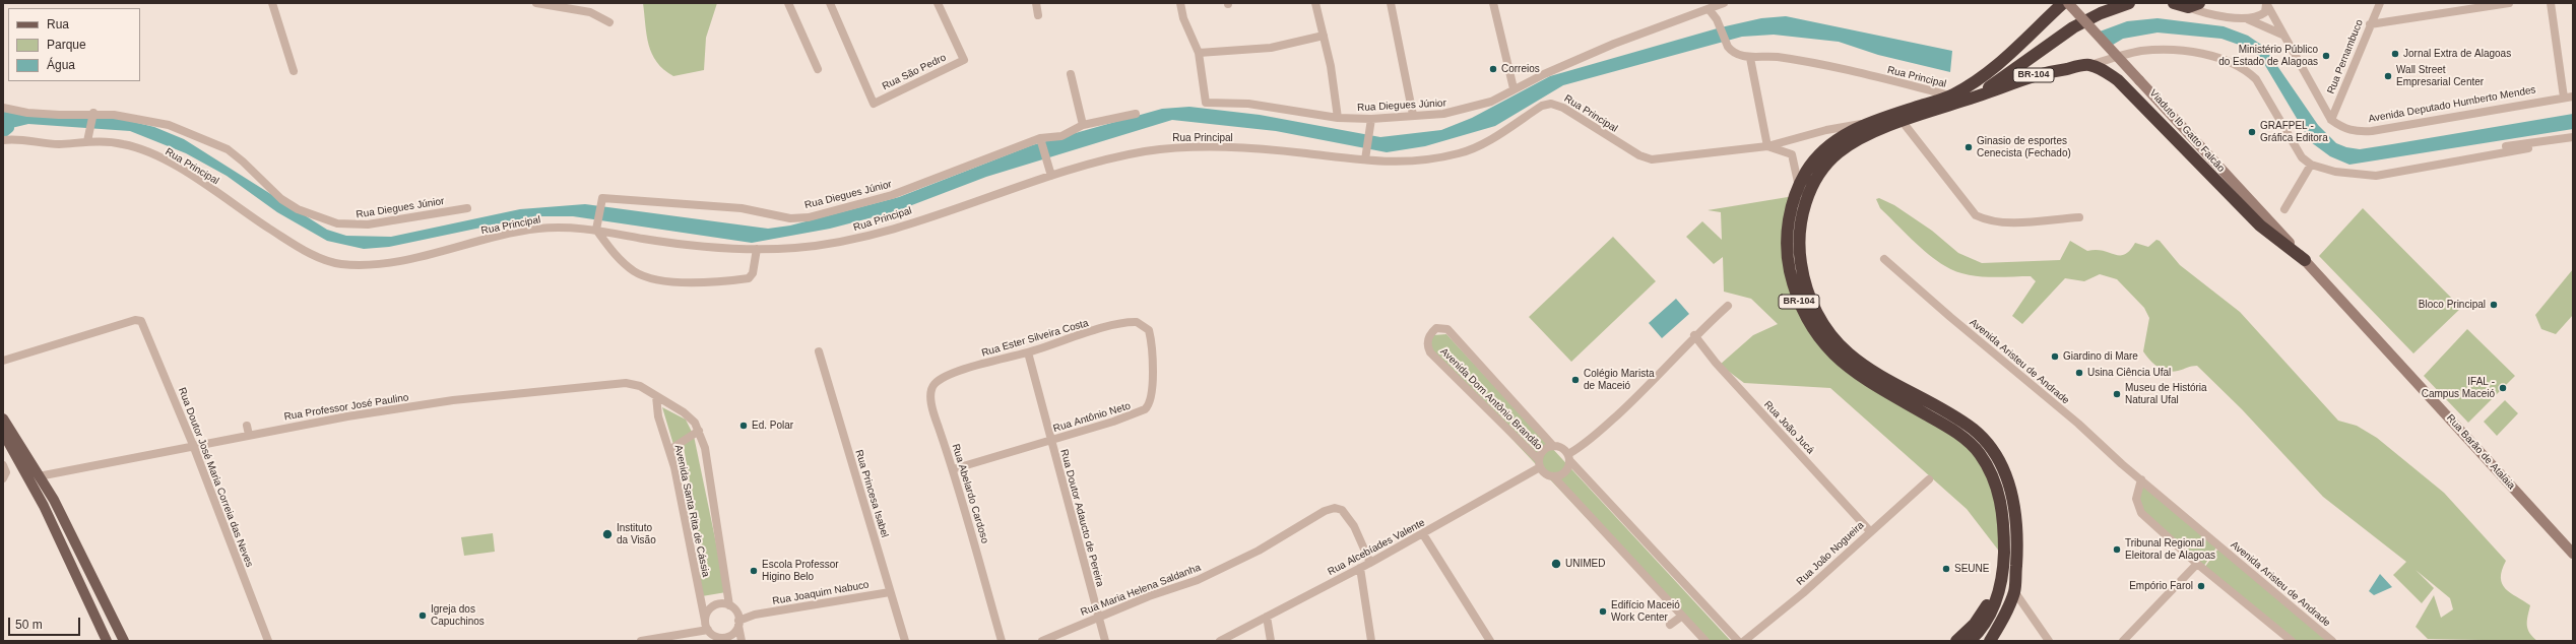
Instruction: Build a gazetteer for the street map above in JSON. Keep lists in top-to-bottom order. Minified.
{"streets":{"highway":["BR-104"],"main road":["Viaduto Ib Gatto Falcão","Rua Barão de Atalaia"],"street":["Rua Pernambuco","Rua São Pedro","Rua Principal","Avenida Deputado Humberto Mendes","Rua Diegues Júnior","Rua Ester Silveira Costa","Avenida Aristeu de Andrade","Avenida Dom Antônio Brandão","Rua Professor José Paulino","Rua Antônio Neto","Rua João Jucá","Rua Doutor José Maria Correia das Neves","Rua Princesa Isabel","Rua Abelardo Cardoso","Avenida Santa Rita de Cássia","Rua Doutor Adaucto de Pereira","Rua Alcebíades Valente","Rua João Nogueira","Rua Maria Helena Saldanha","Rua Joaquim Nabuco"]},"crossings":[["Rua Pernambuco","Avenida Deputado Humberto Mendes"],["BR-104","Rua Principal"],["Rua Principal","Rua Diegues Júnior"],["Viaduto Ib Gatto Falcão","Rua Barão de Atalaia"],["Rua Ester Silveira Costa","Rua Antônio Neto"],["Rua Ester Silveira Costa","Rua Abelardo Cardoso"],["Rua Ester Silveira Costa","Rua Doutor Adaucto de Pereira"],["Avenida Dom Antônio Brandão","Rua Alcebíades Valente"],["Rua Professor José Paulino","Rua Doutor José Maria Correia das Neves"],["Rua Professor José Paulino","Avenida Santa Rita de Cássia"],["Rua Antônio Neto","Rua Abelardo Cardoso"],["Rua Antônio Neto","Rua Doutor Adaucto de Pereira"],["Rua João Jucá","Rua João Nogueira"],["Rua Princesa Isabel","Rua Joaquim Nabuco"],["Avenida Santa Rita de Cássia","Rua Joaquim Nabuco"],["Rua Doutor Adaucto de Pereira","Rua Maria Helena Saldanha"],["Rua Alcebíades Valente","Rua Maria Helena Saldanha"]],"places":["Jornal Extra de Alagoas","Ministério Público do Estado de Alagoas","Correios","Wall Street Empresarial Center","GRAFPEL - Gráfica Editora","Ginasio de esportes Cenecista (Fechado)","Bloco Principal","Giardino di Mare","Usina Ciência Ufal","Colégio Marista de Maceió","IFAL - Campus Maceió","Museu de História Natural Ufal","Ed. Polar","Instituto da Visão","Tribunal Regional Eleitoral de Alagoas","UNIMED","SEUNE","Escola Professor Higino Belo","Empório Farol","Edifício Maceió Work Center","Igreja dos Capuchinos"],"legend":["Rua","Parque","Água"],"scale_bar":"50 m"}
